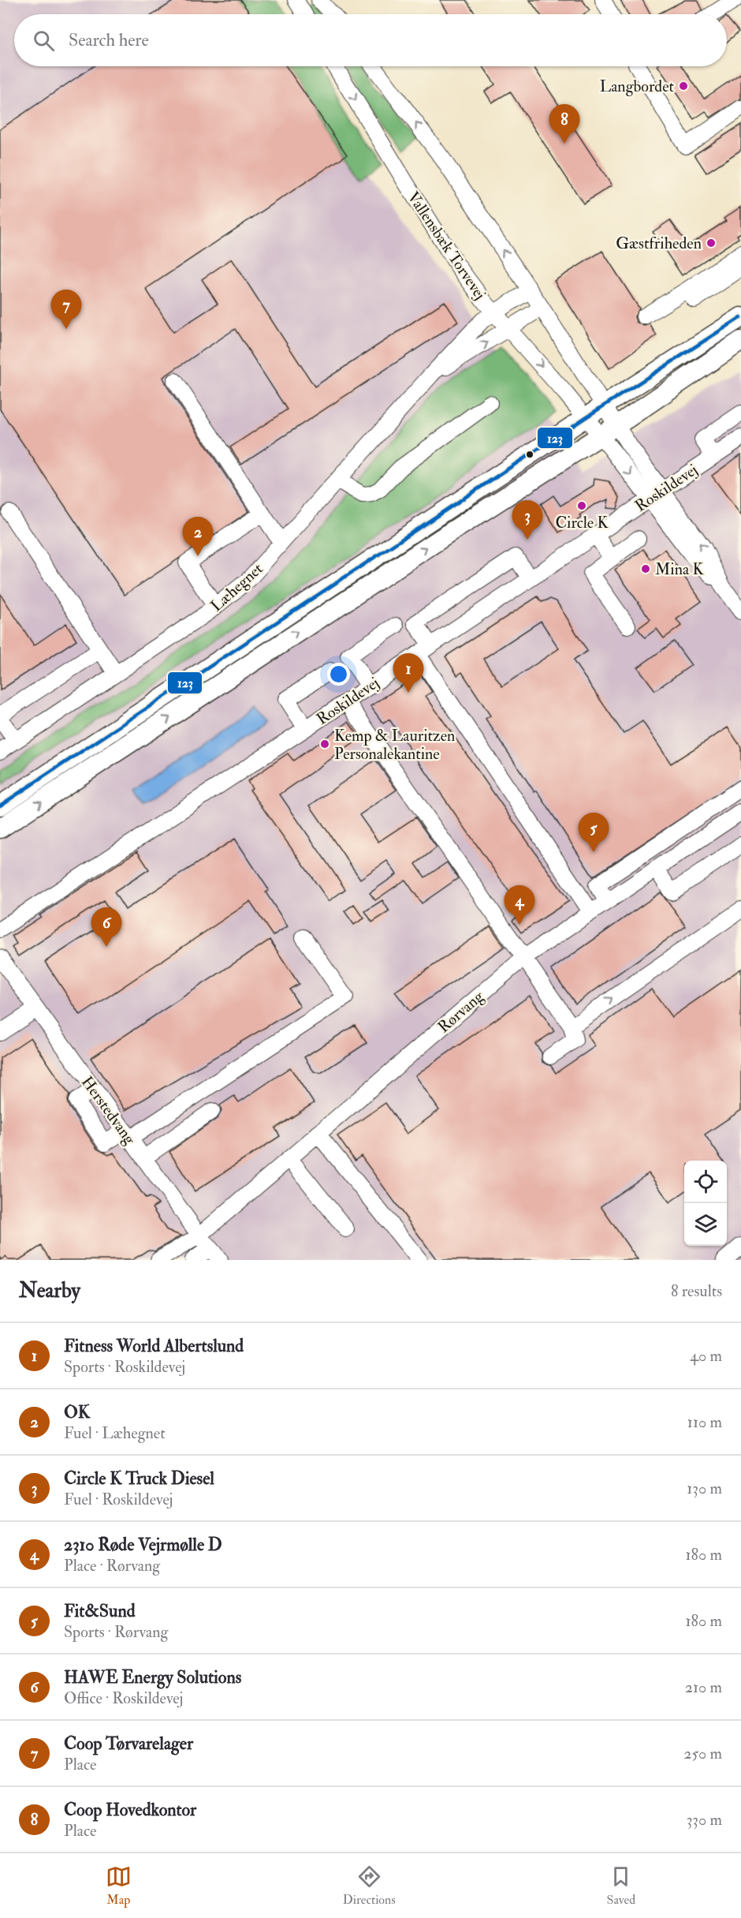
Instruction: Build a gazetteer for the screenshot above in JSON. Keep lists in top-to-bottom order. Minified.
{"streets":{"street":["Vallensbæk Torvevej","Roskildevej","Læhegnet","Rørvang","Herstedvang"]},"crossings":[["Vallensbæk Torvevej","Læhegnet"],["Rørvang","Herstedvang"]],"places":["Langbordet","Gæstfriheden","Circle K","Mina K","Kemp & Lauritzen Personalekantine"],"lines":["transit line 123"],"page":{"search":"Search here","pins":["8","7","3","2","1","5","4","6"],"heading":["Nearby","8 results"],"list":[{"mark":"1","name":"Fitness World Albertslund","note":"Sports · Roskildevej","value":"40 m"},{"mark":"2","name":"OK","note":"Fuel · Læhegnet","value":"110 m"},{"mark":"3","name":"Circle K Truck Diesel","note":"Fuel · Roskildevej","value":"130 m"},{"mark":"4","name":"2310 Røde Vejrmølle D","note":"Place · Rørvang","value":"180 m"},{"mark":"5","name":"Fit&Sund","note":"Sports · Rørvang","value":"180 m"},{"mark":"6","name":"HAWE Energy Solutions","note":"Office · Roskildevej","value":"210 m"},{"mark":"7","name":"Coop Tørvarelager","note":"Place","value":"250 m"},{"mark":"8","name":"Coop Hovedkontor","note":"Place","value":"330 m"}],"nav":["Map","Directions","Saved"]}}
